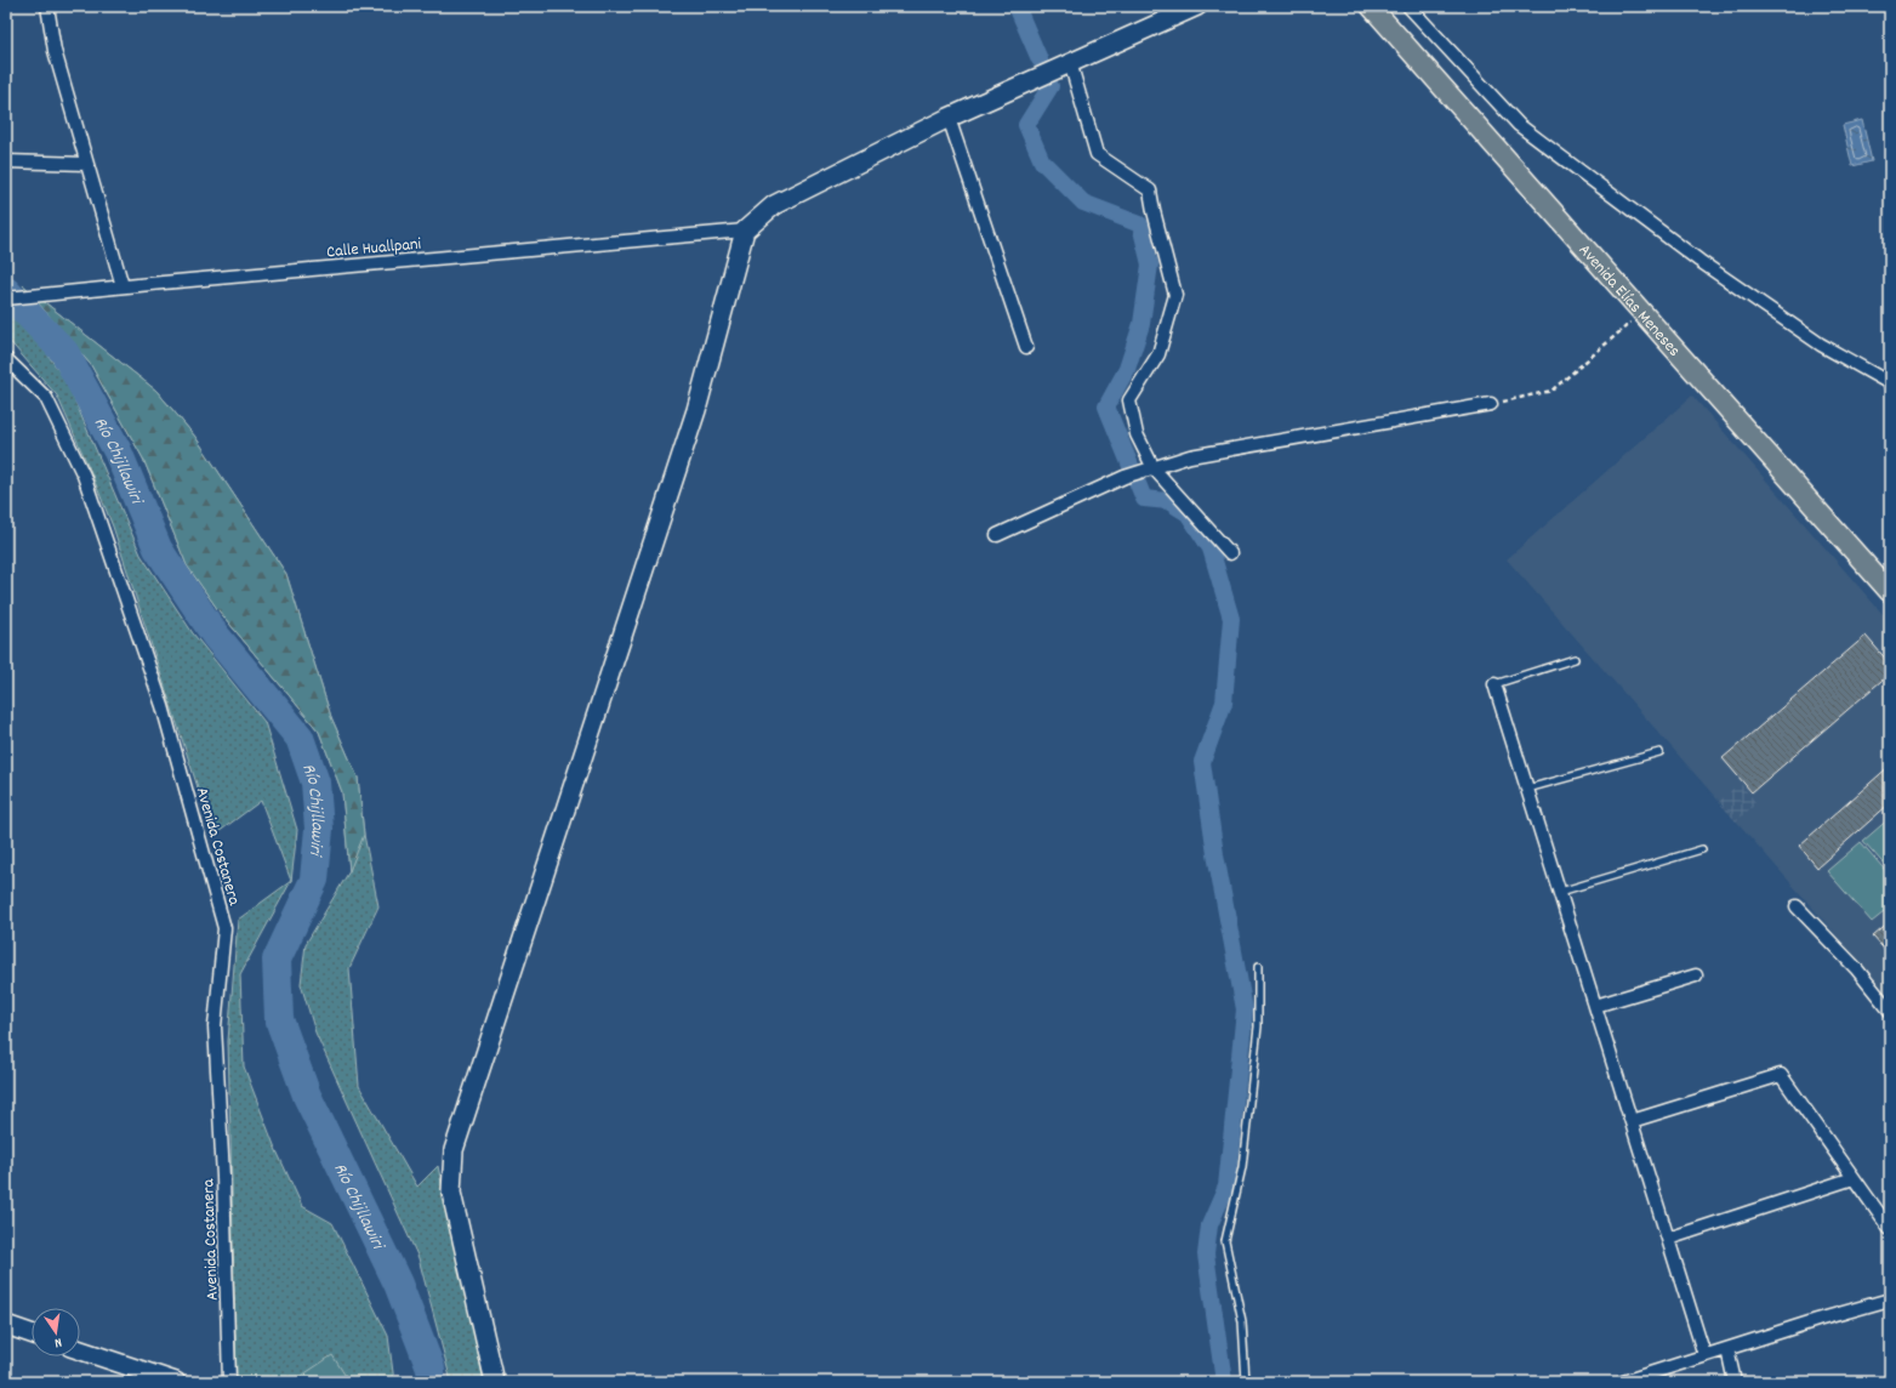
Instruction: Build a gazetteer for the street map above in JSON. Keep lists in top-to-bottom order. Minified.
{"streets":{"main road":["Avenida Elías Meneses"],"street":["Calle Huallpani","Avenida Costanera"]},"water":["Río Chijllawiri"],"north":"bottom"}
